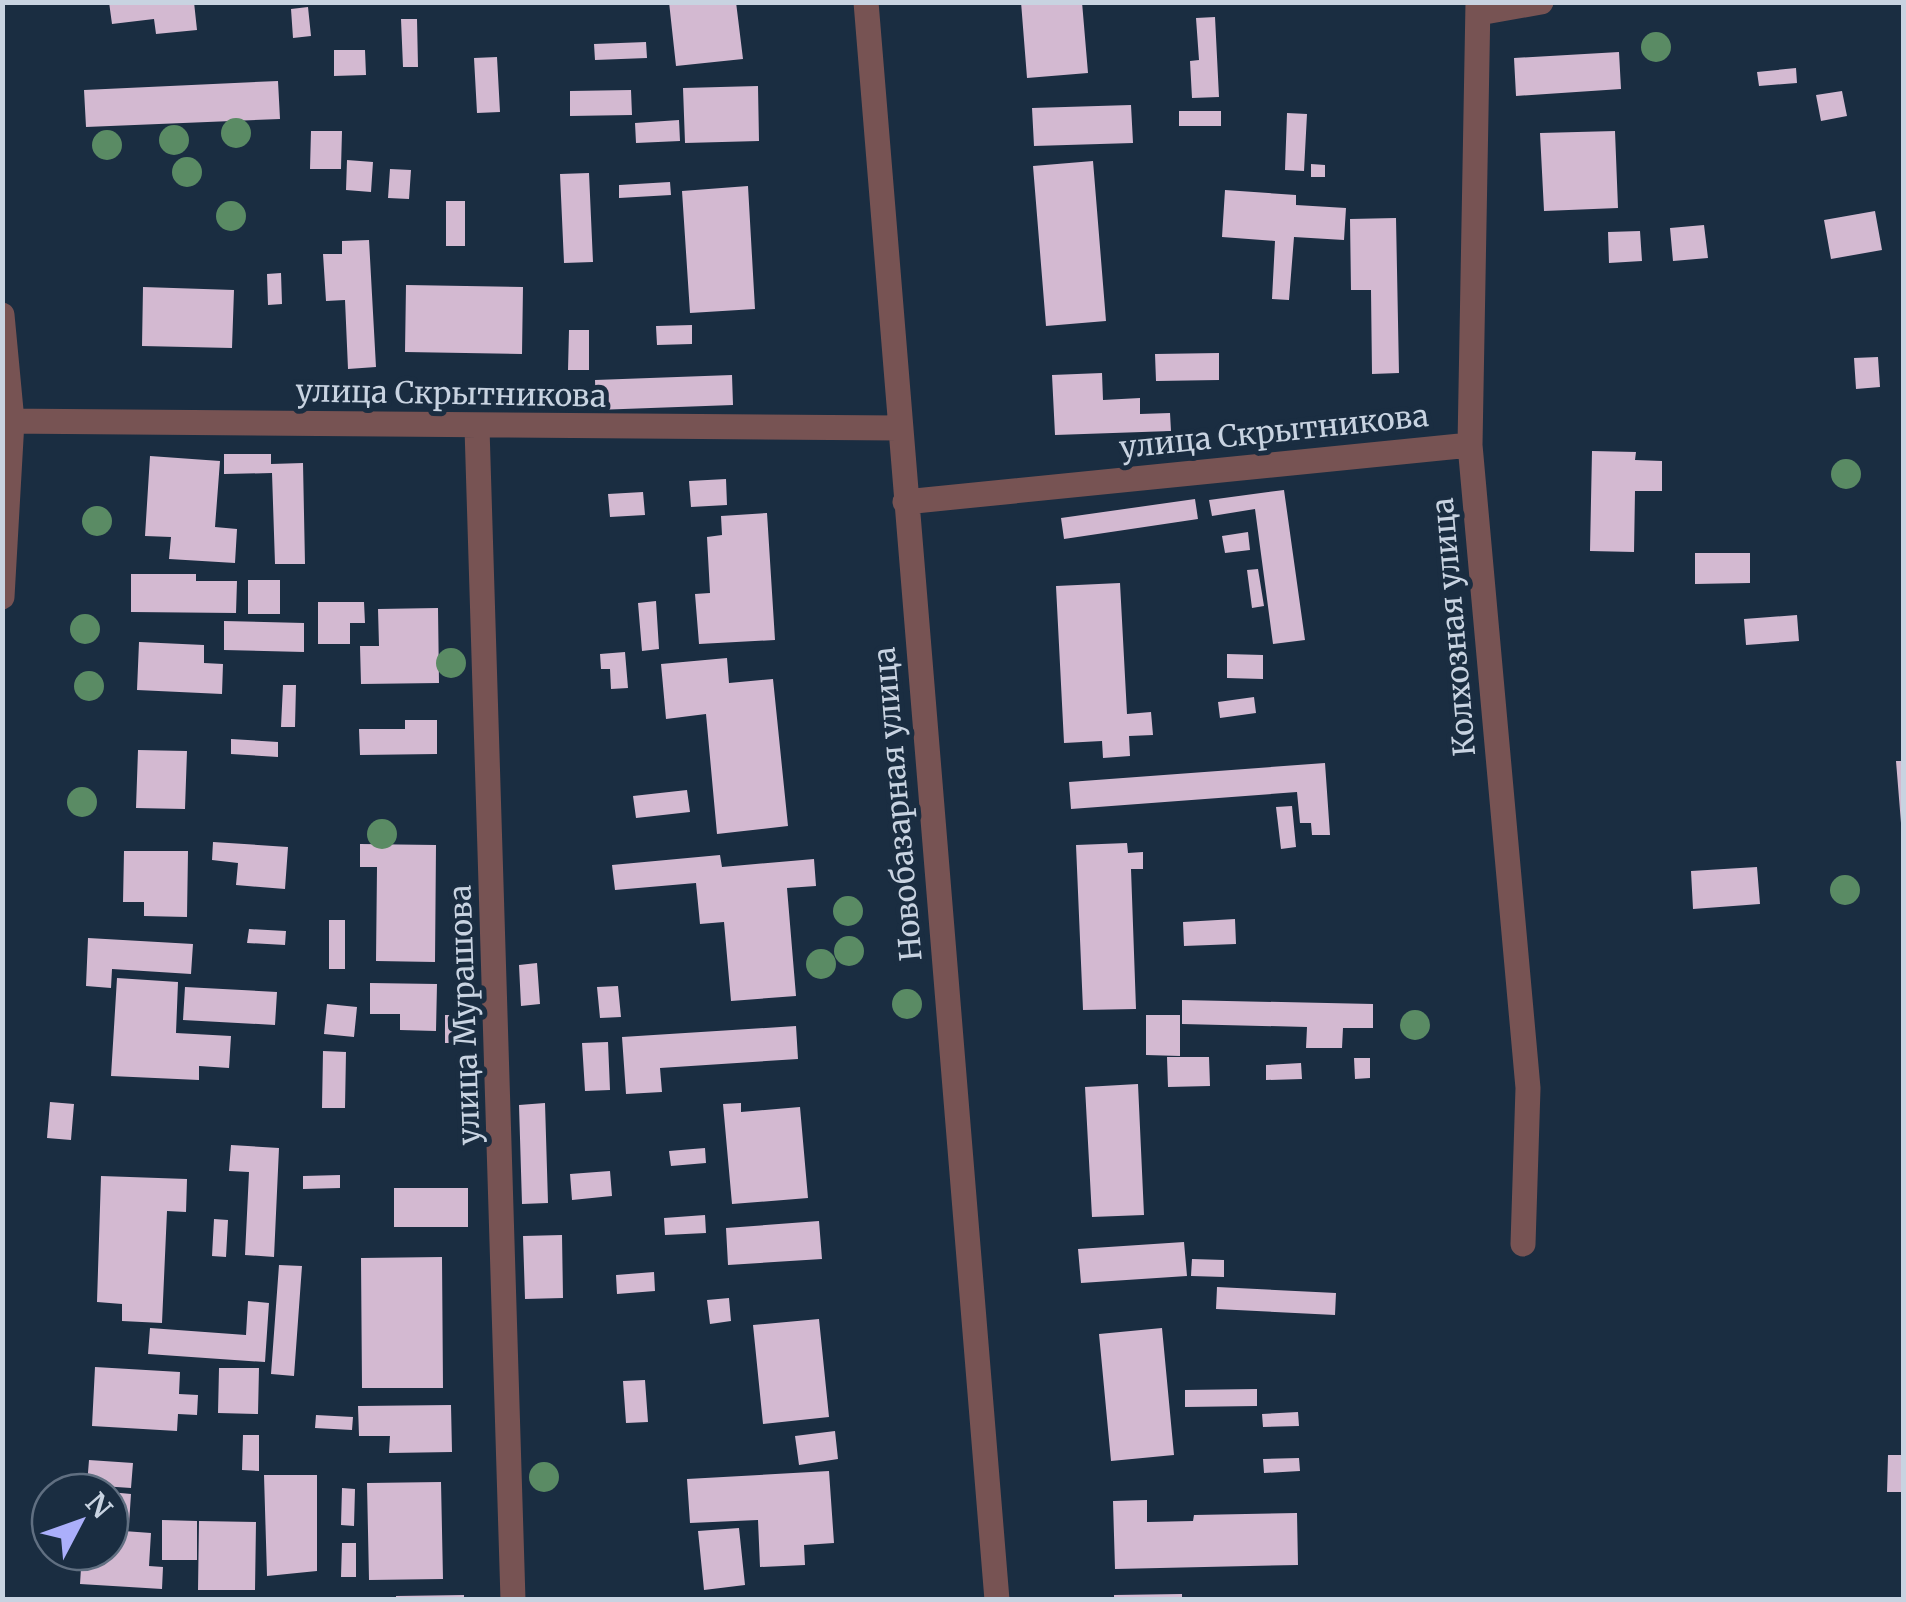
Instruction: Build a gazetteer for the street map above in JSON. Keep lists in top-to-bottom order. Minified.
{"streets":{"street":["улица Скрытникова","Колхозная улица","Новобазарная улица","улица Мурашова"]},"crossings":[["улица Скрытникова","Колхозная улица"],["улица Скрытникова","Новобазарная улица"],["улица Скрытникова","улица Мурашова"]],"north":"top right"}
